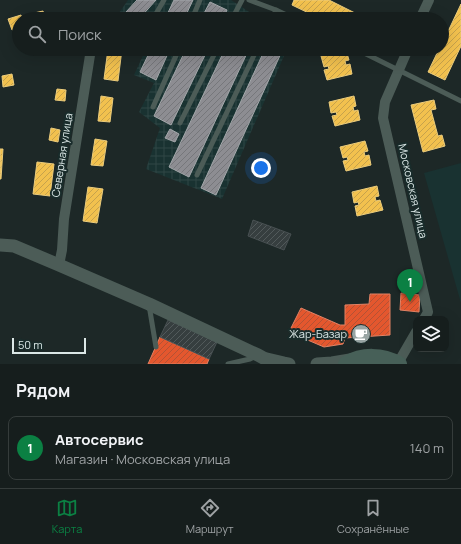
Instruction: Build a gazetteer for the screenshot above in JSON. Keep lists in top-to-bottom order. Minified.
{"streets":{"street":["Северная улица","Московская улица"]},"places":{"cafe":["Жар-Базар"]},"scale_bar":"50 m","page":{"search":"Поиск","pins":"1","scale":"50 m","heading":"Рядом","list":[{"mark":"1","name":"Автосервис","note":"Магазин · Московская улица","value":"140 m"}],"nav":["Карта","Маршрут","Сохранённые"]}}
